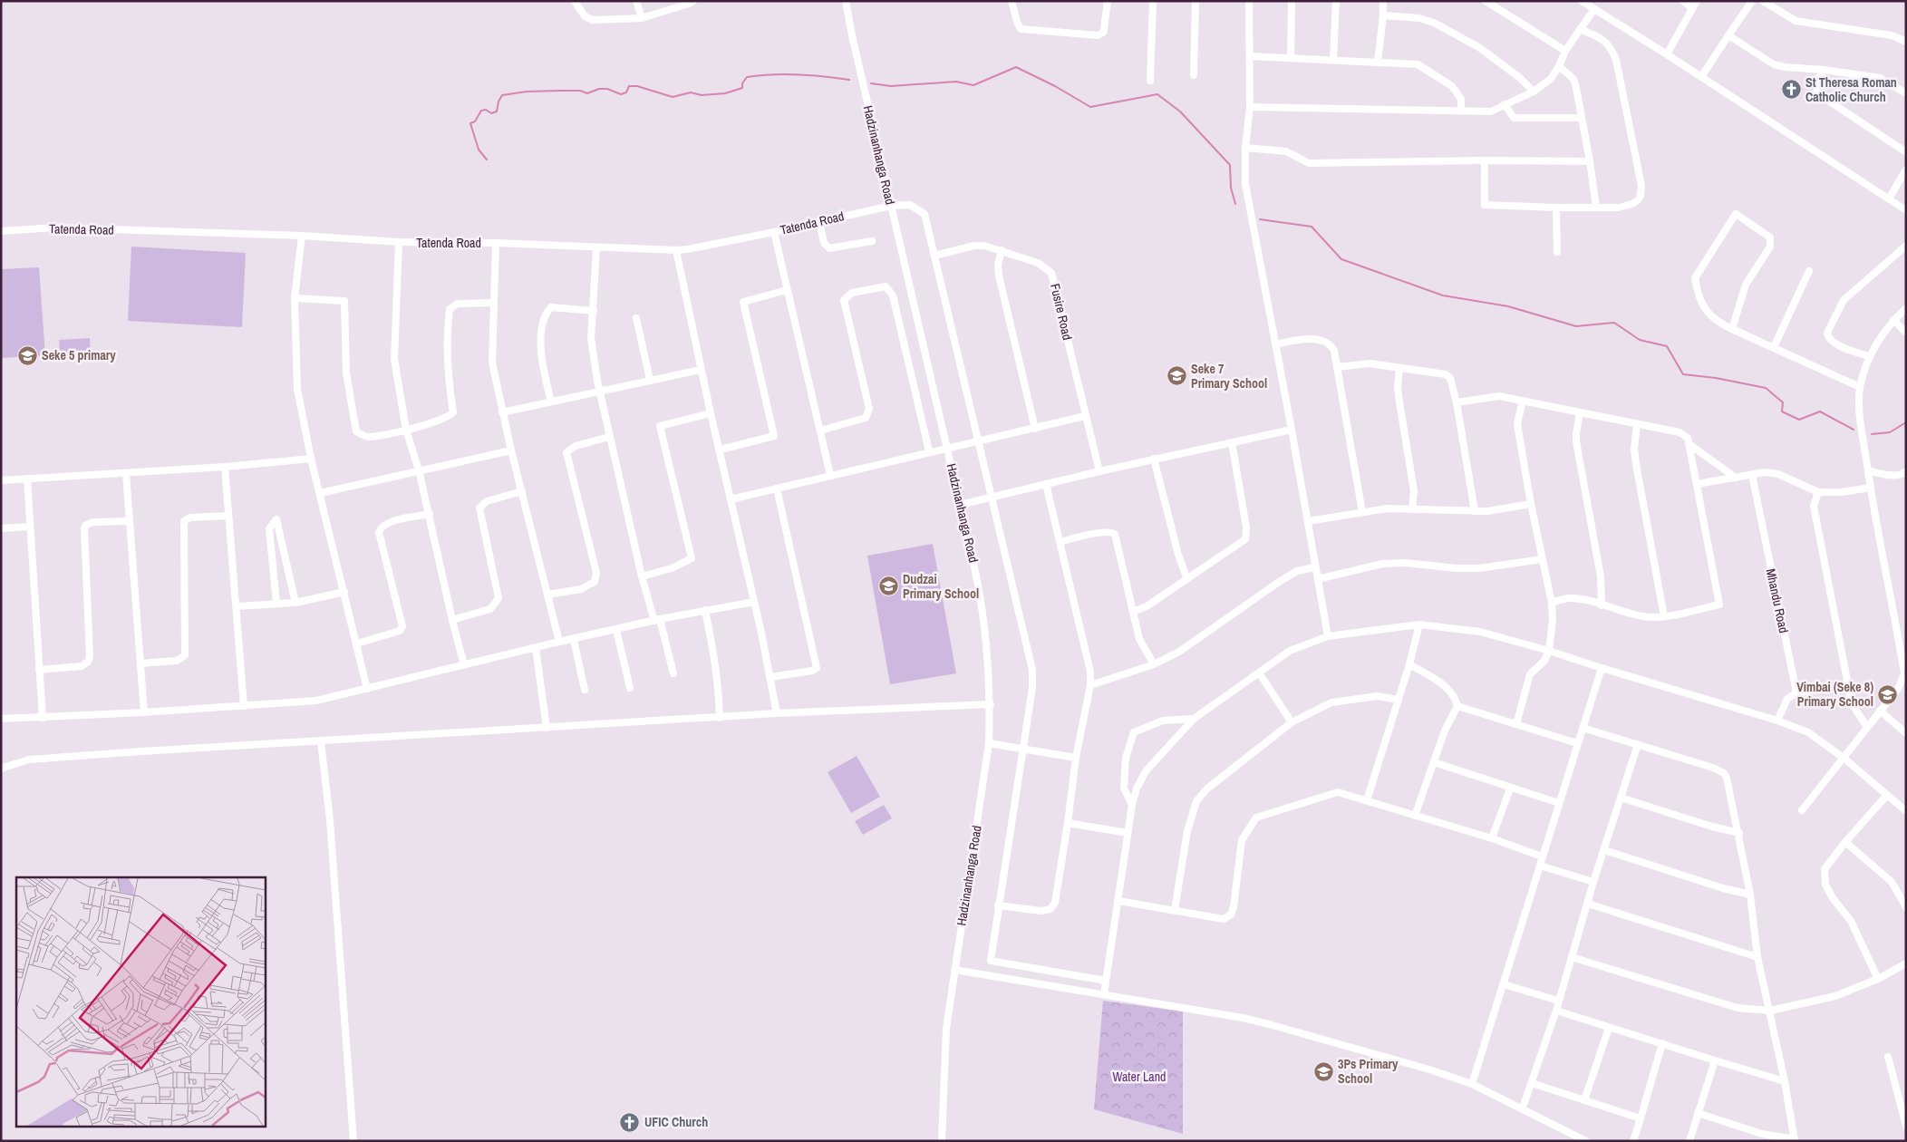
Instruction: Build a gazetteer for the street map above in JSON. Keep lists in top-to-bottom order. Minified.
{"streets":{"street":["Hadzinanhanga Road","Tatenda Road","Fusire Road","Mhandu Road"]},"crossings":[["Hadzinanhanga Road","Tatenda Road"],["Tatenda Road","Fusire Road"]],"parks":["Water Land"],"places":{"church":["St Theresa Roman Catholic Church","UFIC Church"],"school or university":["Seke 5 primary","Seke 7 Primary School","Dudzai Primary School","Vimbai (Seke 8) Primary School","3Ps Primary School"]}}
